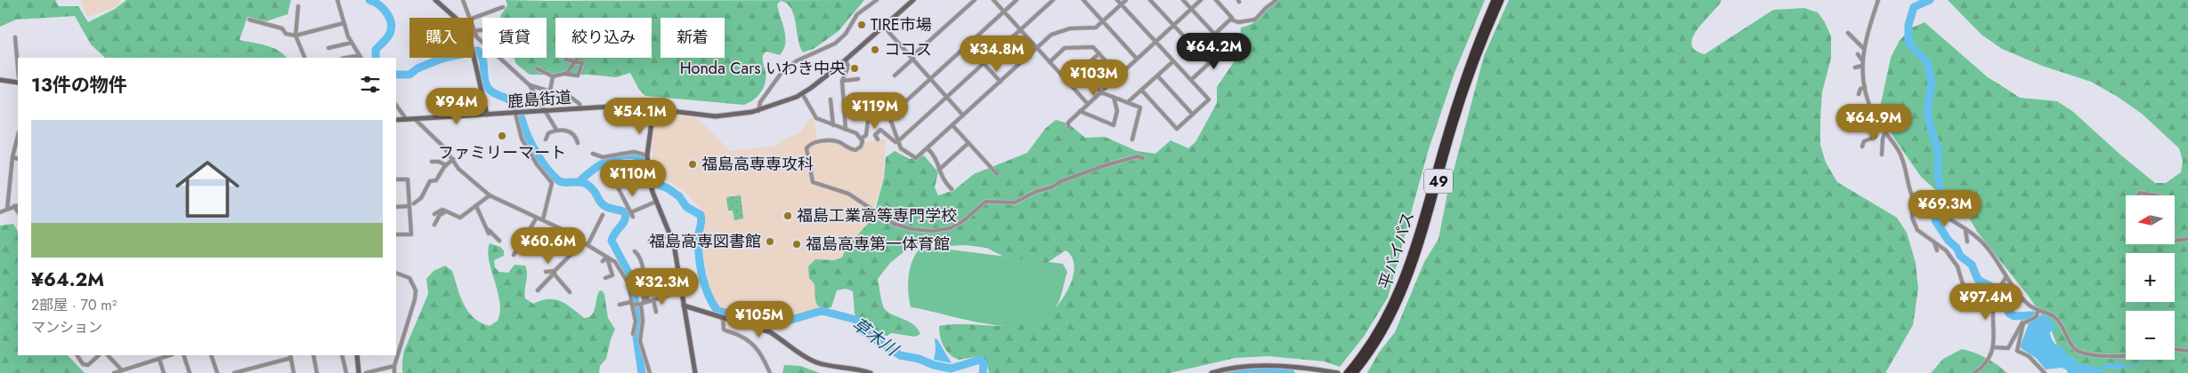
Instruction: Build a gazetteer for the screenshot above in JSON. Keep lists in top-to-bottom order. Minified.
{"streets":{"highway":["49","平バイパス"],"street":["鹿島街道"]},"water":["草木川"],"places":["TIRE市場","ココス","Honda Cars いわき中央","ファミリーマート","福島高専専攻科","福島工業高等専門学校","福島高専図書館","福島高専第一体育館"],"north":"left","page":{"chip":["購入","賃貸","絞り込み","新着"],"price":["¥64.2M","¥34.8M","¥103M","¥94M","¥119M","¥54.1M","¥64.9M","¥110M","¥69.3M","¥60.6M","¥32.3M","¥97.4M","¥105M"],"heading":"13件の物件","list":[{"name":"¥64.2M","note":"2部屋 · 70 m² · マンション"}],"map_buttons":["+","−"]}}
